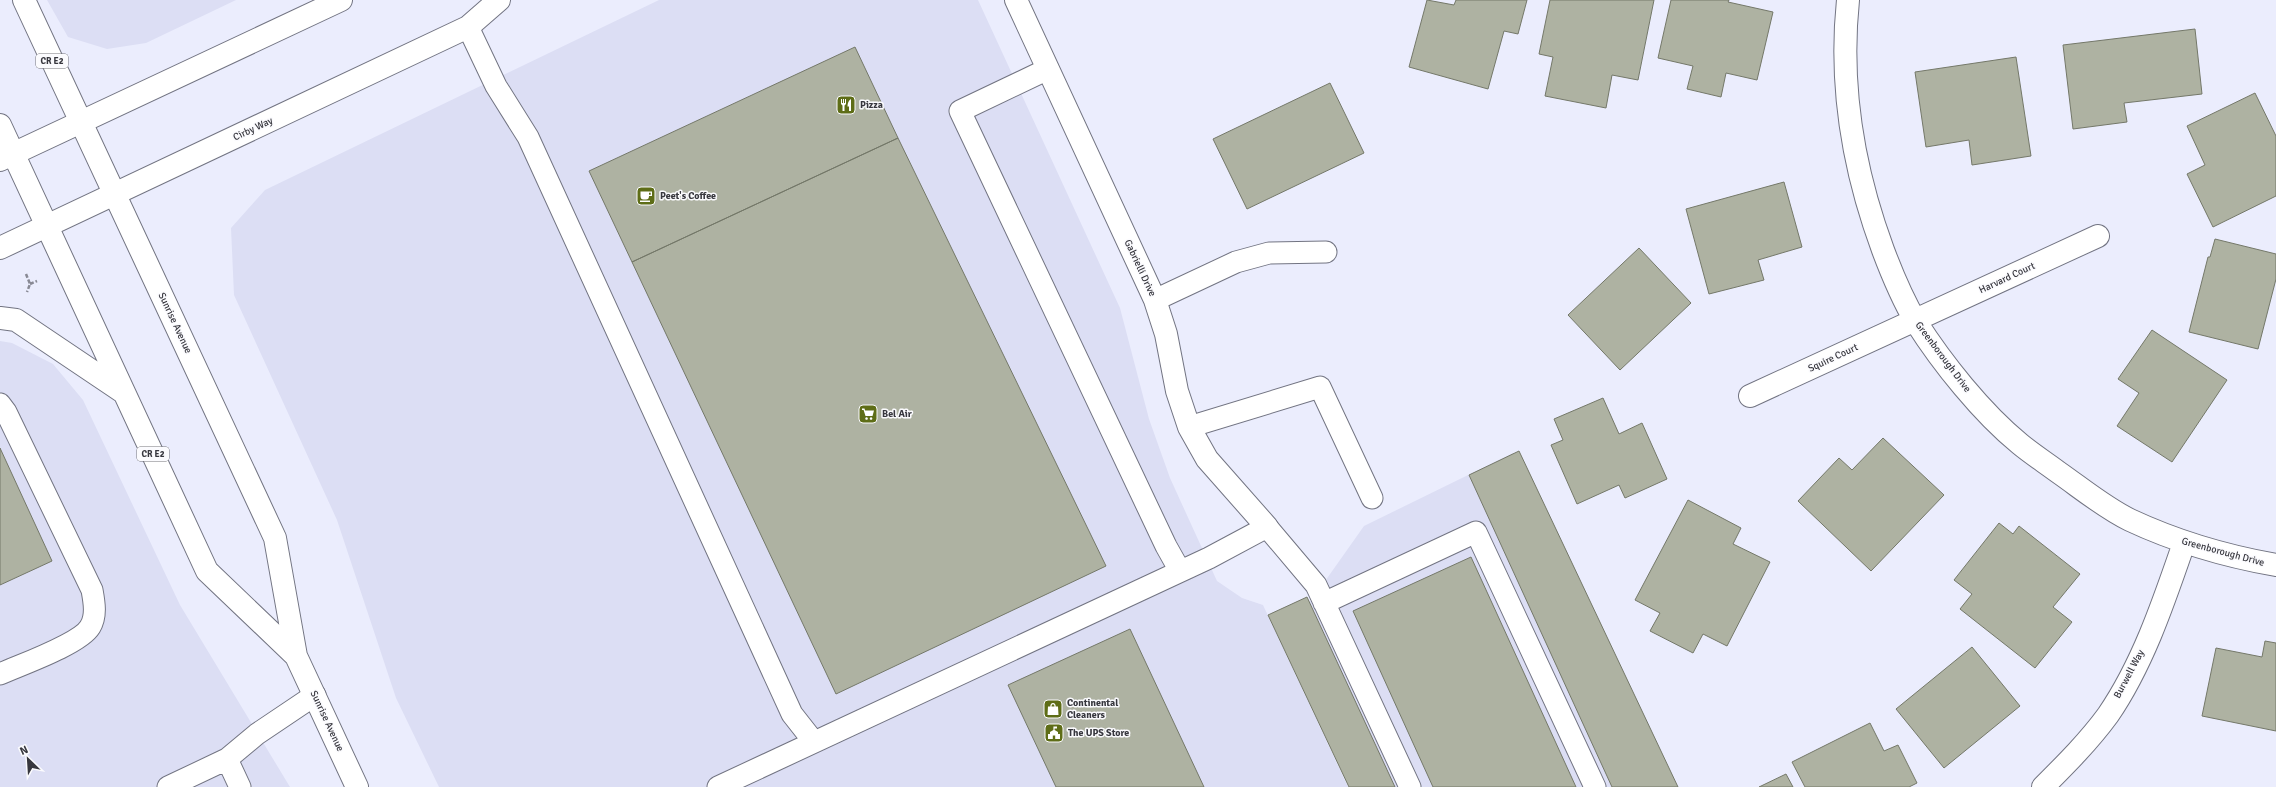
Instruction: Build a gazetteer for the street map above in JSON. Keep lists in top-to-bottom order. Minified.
{"streets":{"main road":["CR E2","Cirby Way","Gabrielli Drive","Harvard Court","Sunrise Avenue","Greenborough Drive","Squire Court","Burwell Way"]},"crossings":[["Cirby Way","Sunrise Avenue"],["Harvard Court","Greenborough Drive"],["Harvard Court","Squire Court"],["Greenborough Drive","Squire Court"],["Greenborough Drive","Burwell Way"]],"places":{"restaurant":["Pizza"],"cafe":["Peet's Coffee"],"supermarket":["Bel Air"],"shop":["Continental Cleaners"],"public building":["The UPS Store"]},"north":"top left"}
